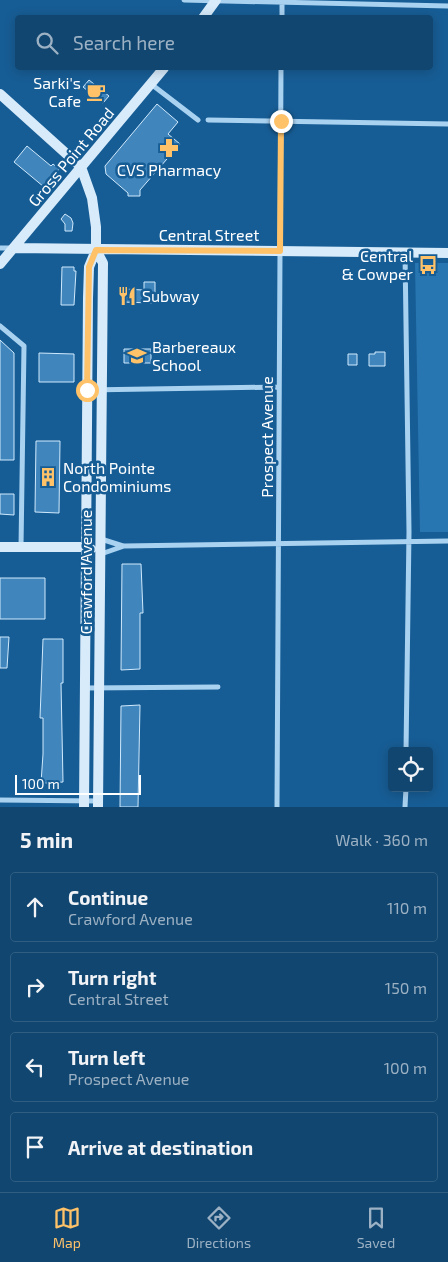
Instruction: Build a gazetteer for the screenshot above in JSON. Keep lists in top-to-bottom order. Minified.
{"streets":{"main road":["Gross Point Road","Central Street","Crawford Avenue"],"street":["Prospect Avenue"]},"crossings":[["Gross Point Road","Central Street"],["Gross Point Road","Crawford Avenue"],["Central Street","Prospect Avenue"],["Central Street","Crawford Avenue"]],"places":{"cafe":["Sarki's Cafe"],"pharmacy":["CVS Pharmacy"],"bus stop":["Central & Cowper"],"restaurant":["Subway"],"school or university":["Barbereaux School"],"building":["North Pointe Condominiums"]},"scale_bar":"100 m","page":{"search":"Search here","scale":"100 m","heading":["5 min","Walk · 360 m"],"list":[["Continue","Crawford Avenue","110 m"],["Turn right","Central Street","150 m"],["Turn left","Prospect Avenue","100 m"],"Arrive at destination"],"nav":["Map","Directions","Saved"]}}
